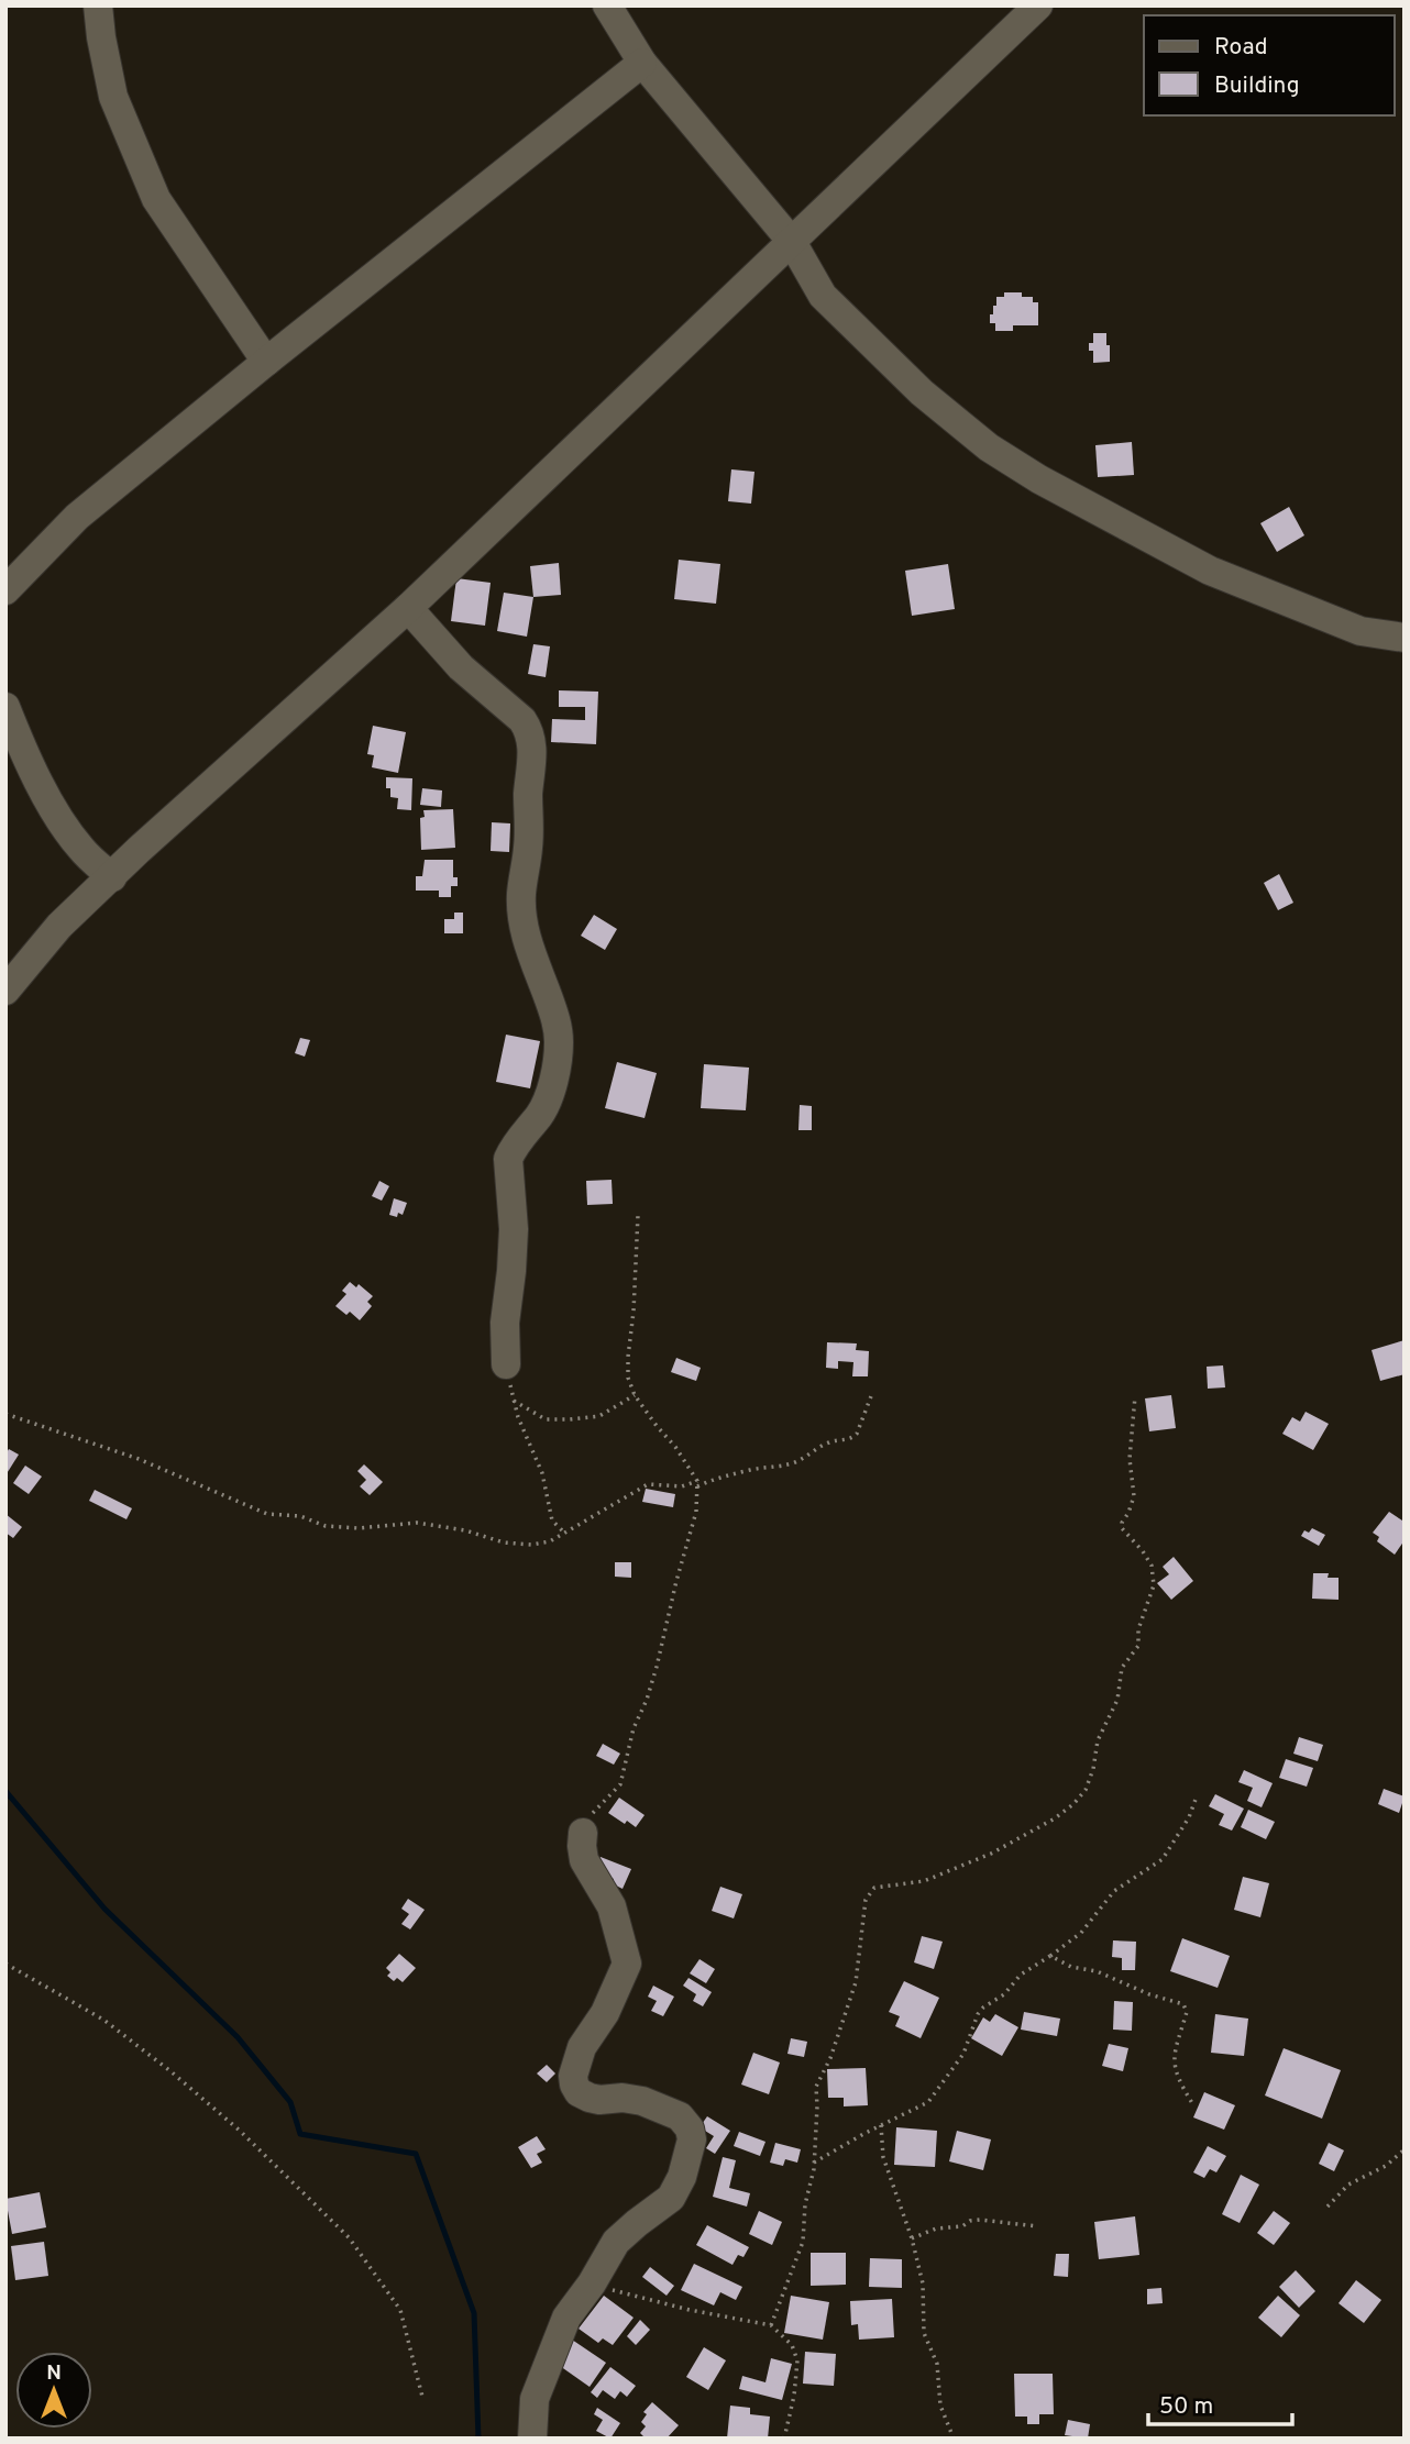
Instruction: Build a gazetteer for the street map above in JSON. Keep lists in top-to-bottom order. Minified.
{"legend":["Road","Building"],"scale_bar":"50 m","north":"top"}
